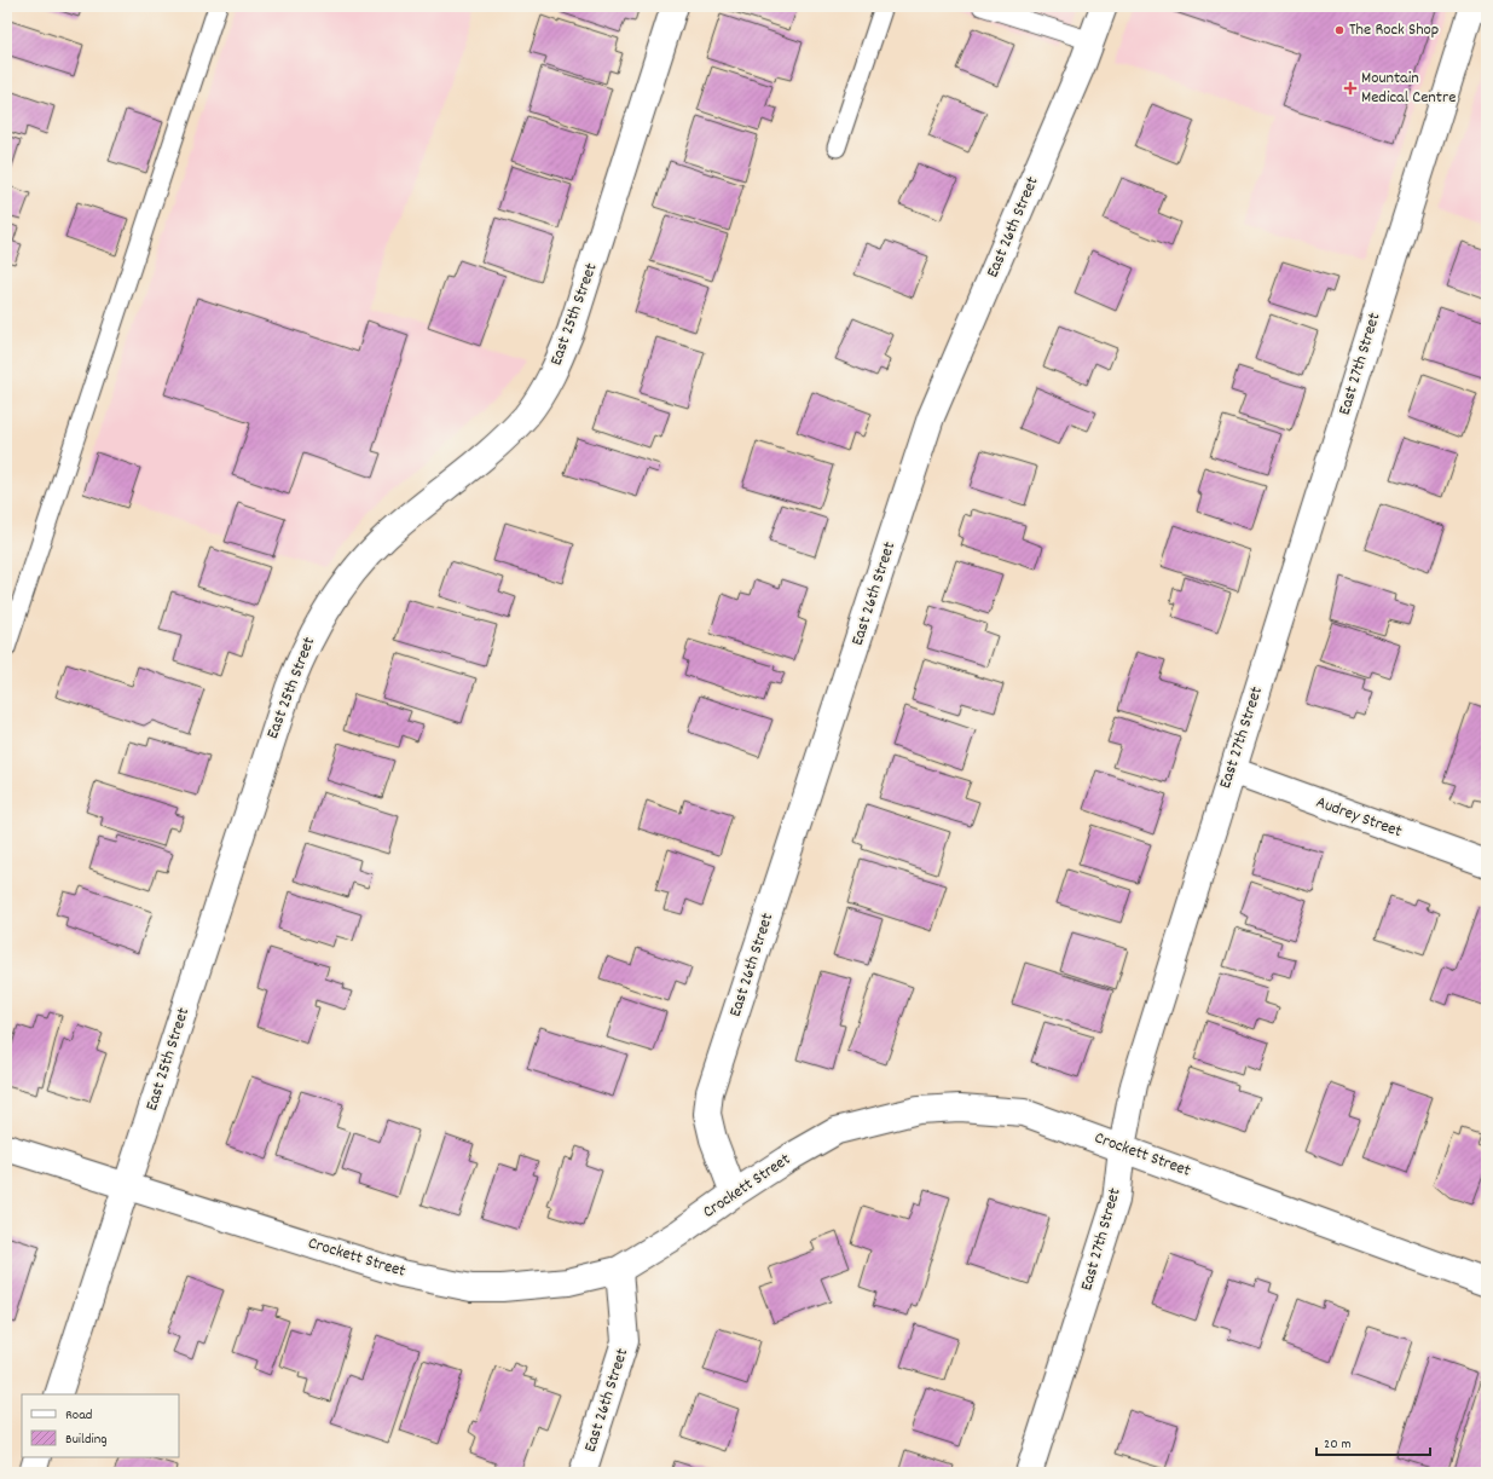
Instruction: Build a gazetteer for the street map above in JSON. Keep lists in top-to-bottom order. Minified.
{"streets":{"street":["East 26th Street","East 25th Street","East 27th Street","Audrey Street","Crockett Street"]},"crossings":[["East 26th Street","Crockett Street"],["East 25th Street","Crockett Street"],["East 27th Street","Audrey Street"],["East 27th Street","Crockett Street"]],"places":{"other":["The Rock Shop"],"health":["Mountain Medical Centre"]},"legend":["Road","Building"],"scale_bar":"20 m"}
